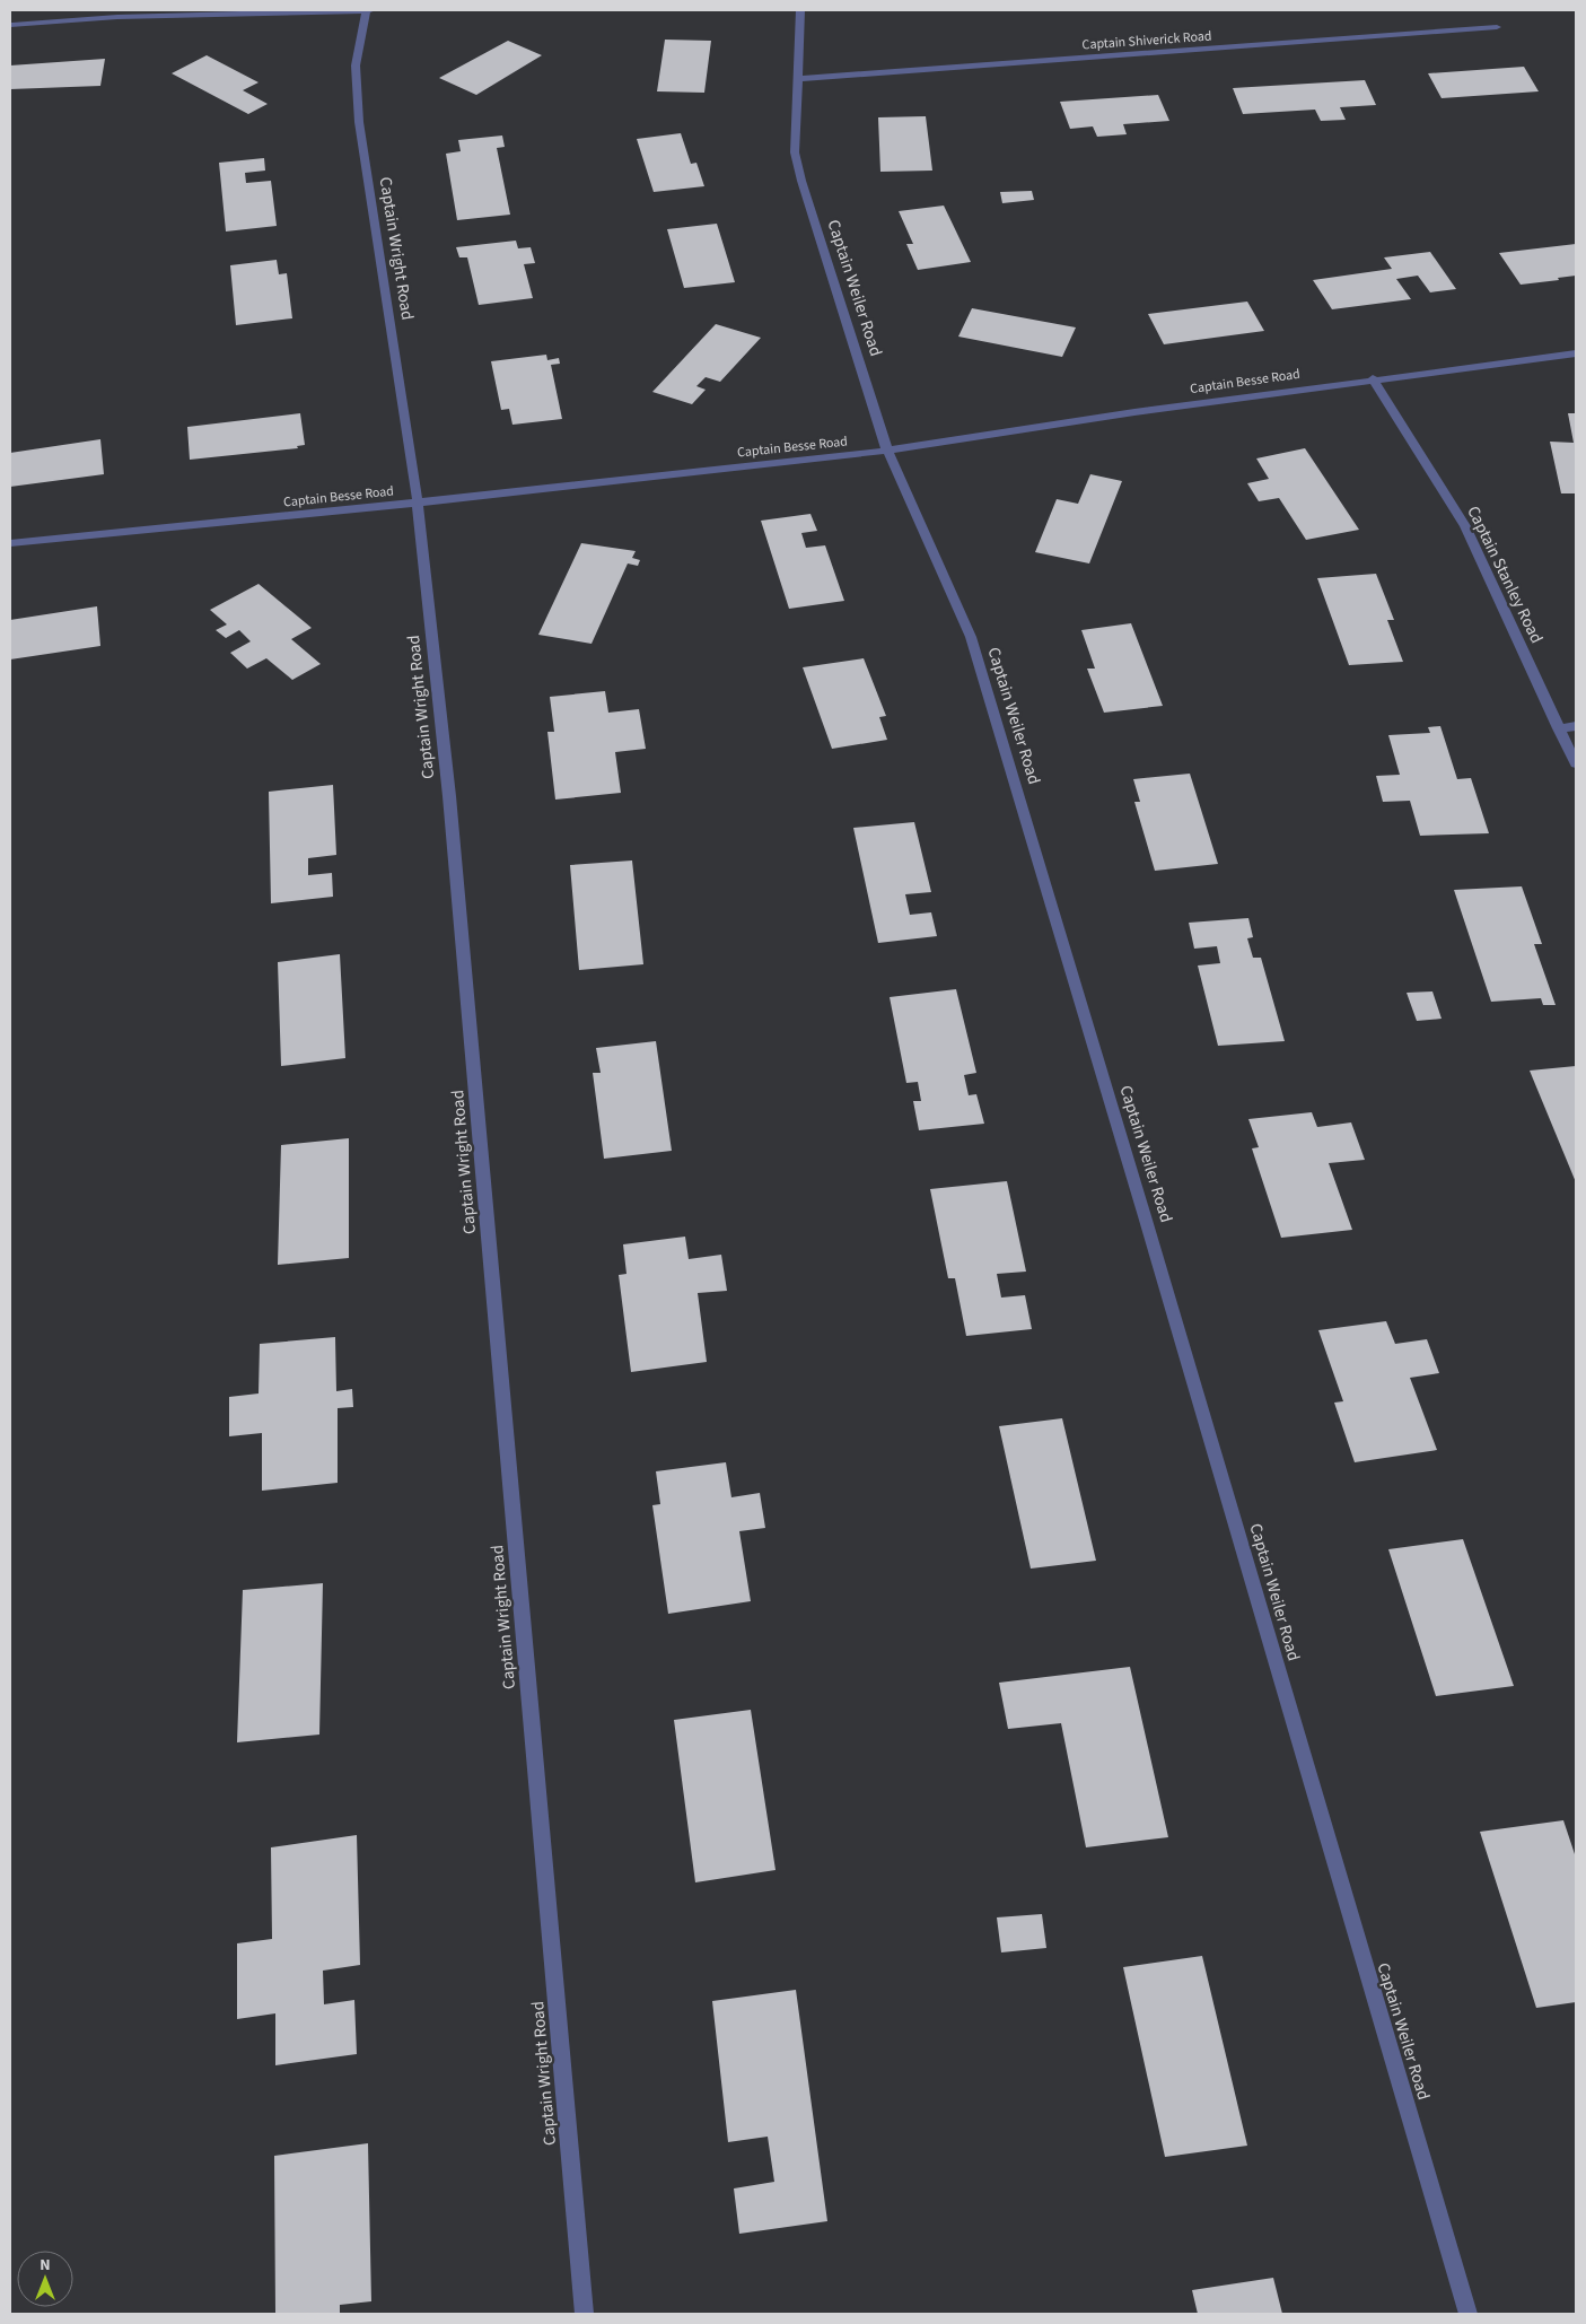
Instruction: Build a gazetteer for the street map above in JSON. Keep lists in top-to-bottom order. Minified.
{"streets":{"street":["Captain Shiverick Road","Captain Wright Road","Captain Weiler Road","Captain Besse Road","Captain Stanley Road"]},"crossings":[["Captain Shiverick Road","Captain Weiler Road"],["Captain Wright Road","Captain Besse Road"],["Captain Weiler Road","Captain Besse Road"],["Captain Besse Road","Captain Stanley Road"]],"north":"top"}
